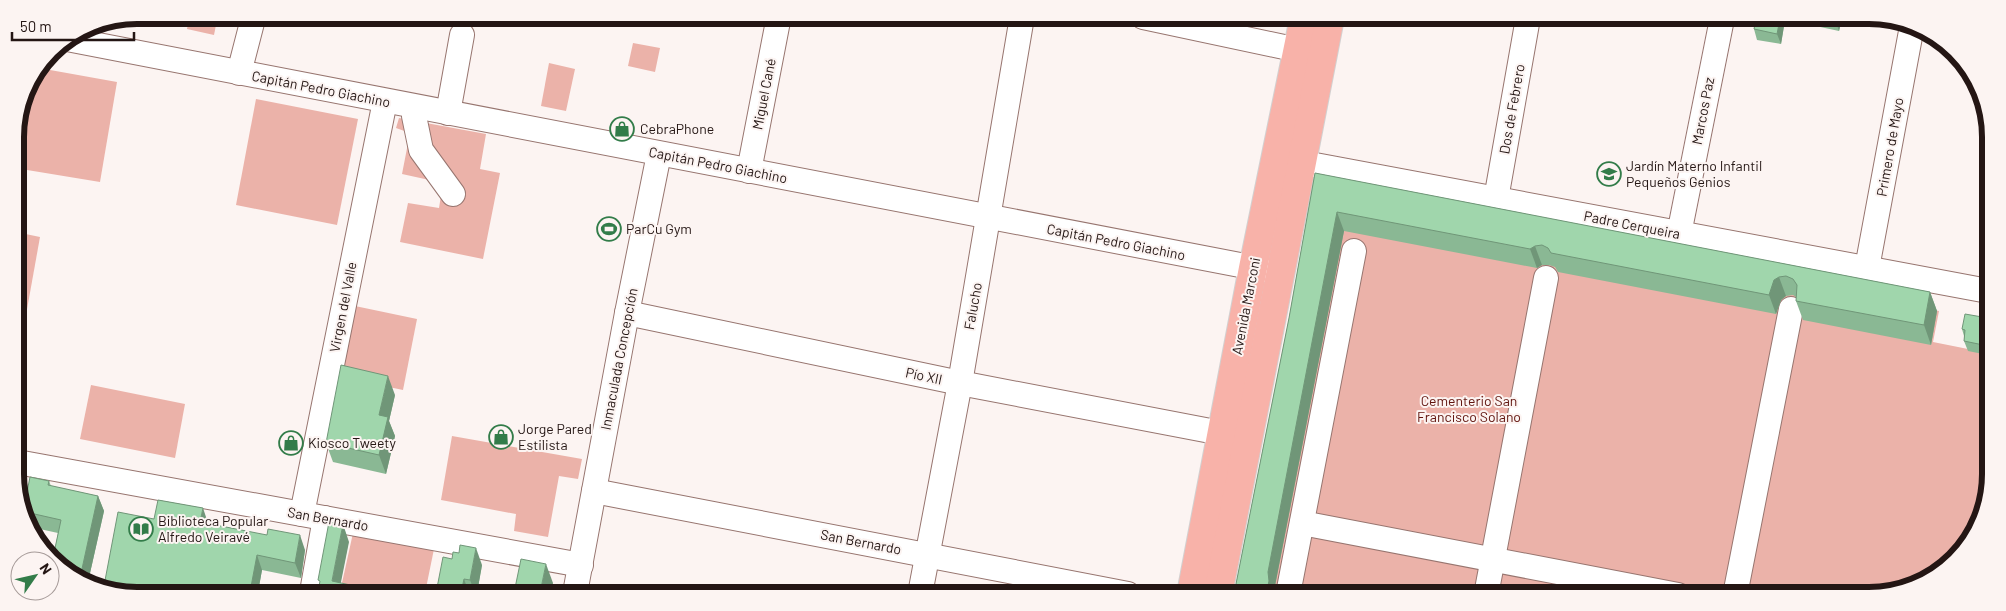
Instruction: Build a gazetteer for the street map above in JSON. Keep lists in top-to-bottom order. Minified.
{"streets":{"main road":["Avenida Marconi"],"street":["Capitán Pedro Giachino","Miguel Cané","Dos de Febrero","Marcos Paz","Primero de Mayo","Padre Cerqueira","Falucho","Virgen del Valle","Inmaculada Concepción","Pío XII","San Bernardo"]},"crossings":[["Capitán Pedro Giachino","Miguel Cané"],["Capitán Pedro Giachino","Falucho"],["Capitán Pedro Giachino","Avenida Marconi"],["Capitán Pedro Giachino","Virgen del Valle"],["Capitán Pedro Giachino","Inmaculada Concepción"],["Dos de Febrero","Padre Cerqueira"],["Marcos Paz","Padre Cerqueira"],["Primero de Mayo","Padre Cerqueira"],["Padre Cerqueira","Avenida Marconi"],["Falucho","Pío XII"],["Falucho","San Bernardo"],["Avenida Marconi","Pío XII"],["Virgen del Valle","San Bernardo"],["Inmaculada Concepción","Pío XII"],["Inmaculada Concepción","San Bernardo"]],"parks":["Cementerio San Francisco Solano"],"places":{"shop":["CebraPhone","Jorge Pared Estilista","Kiosco Tweety"],"school or university":["Jardín Materno Infantil Pequeños Genios"],"sports":["ParCu Gym"],"library":["Biblioteca Popular Alfredo Veiravé"]},"scale_bar":"50 m","north":"top right"}
